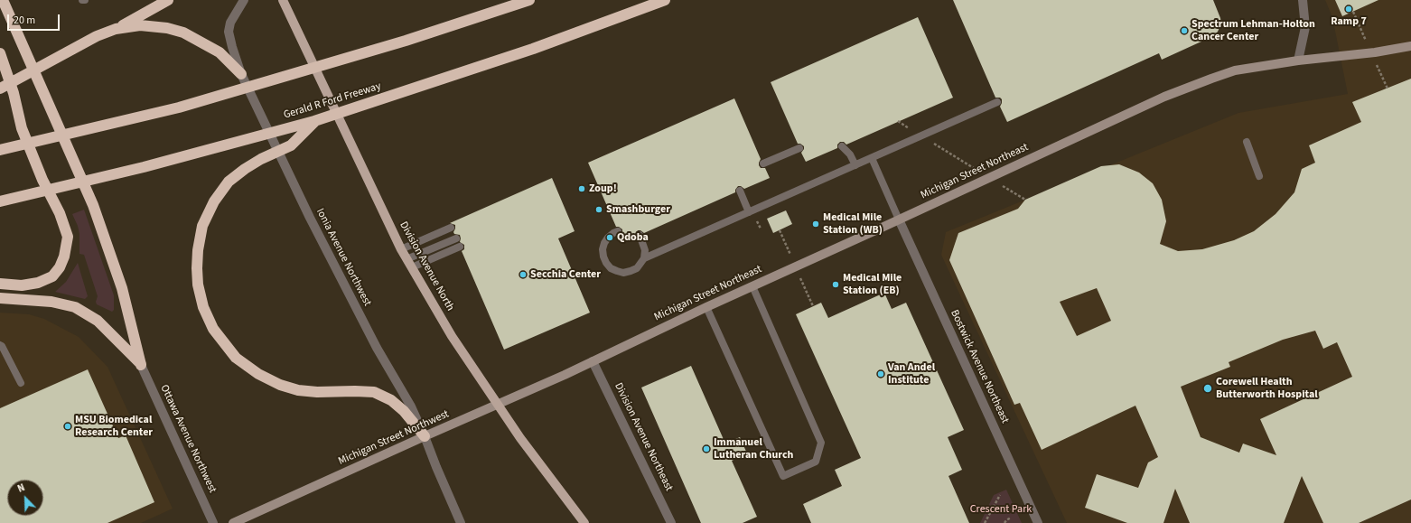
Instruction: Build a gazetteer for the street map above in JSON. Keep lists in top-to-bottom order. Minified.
{"streets":{"highway":["Gerald R Ford Freeway"],"main road":["Michigan Street Northeast","Division Avenue North","Michigan Street Northwest"],"street":["Ionia Avenue Northwest","Bostwick Avenue Northeast","Division Avenue Northeast","Ottawa Avenue Northwest"]},"crossings":[["Michigan Street Northeast","Bostwick Avenue Northeast"],["Michigan Street Northeast","Division Avenue Northeast"],["Michigan Street Northeast","Michigan Street Northwest"],["Ionia Avenue Northwest","Michigan Street Northwest"]],"parks":["Crescent Park"],"places":["Ramp 7","Spectrum Lehman-Holton Cancer Center","Zoup!","Smashburger","Medical Mile Station (WB)","Qdoba","Secchia Center","Medical Mile Station (EB)","Van Andel Institute","Corewell Health Butterworth Hospital","MSU Biomedical Research Center","Immanuel Lutheran Church"],"scale_bar":"20 m","north":"top left"}
